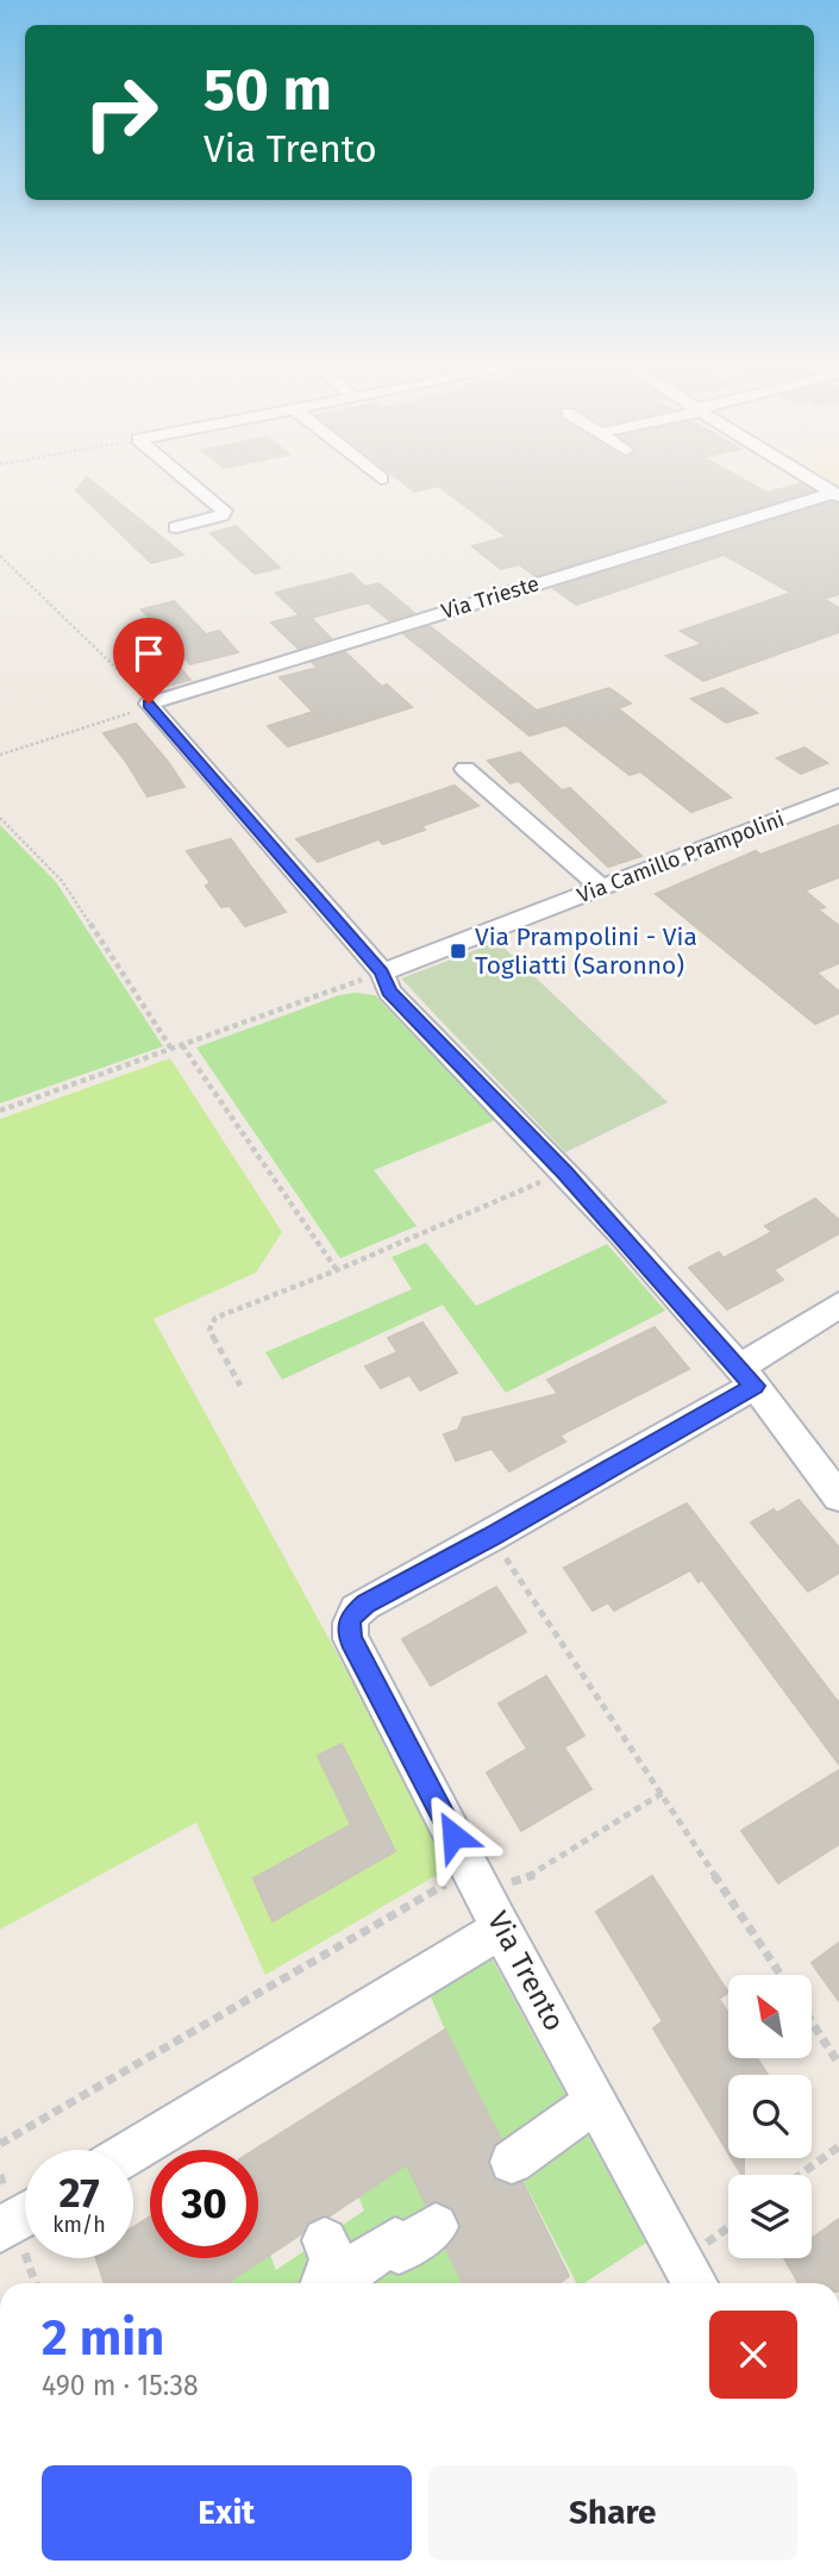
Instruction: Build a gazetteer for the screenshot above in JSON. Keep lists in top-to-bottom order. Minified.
{"streets":{"street":["Via Trieste","Via Camillo Prampolini","Via Trento"]},"places":{"transit":["Via Prampolini - Via Togliatti (Saronno)"]},"north":"top left","page":{"turn":["50 m","Via Trento"],"speed":"27 km/h","limit":"30","heading":["2 min","490 m · 15:38"],"buttons":["Exit","Share"]}}
